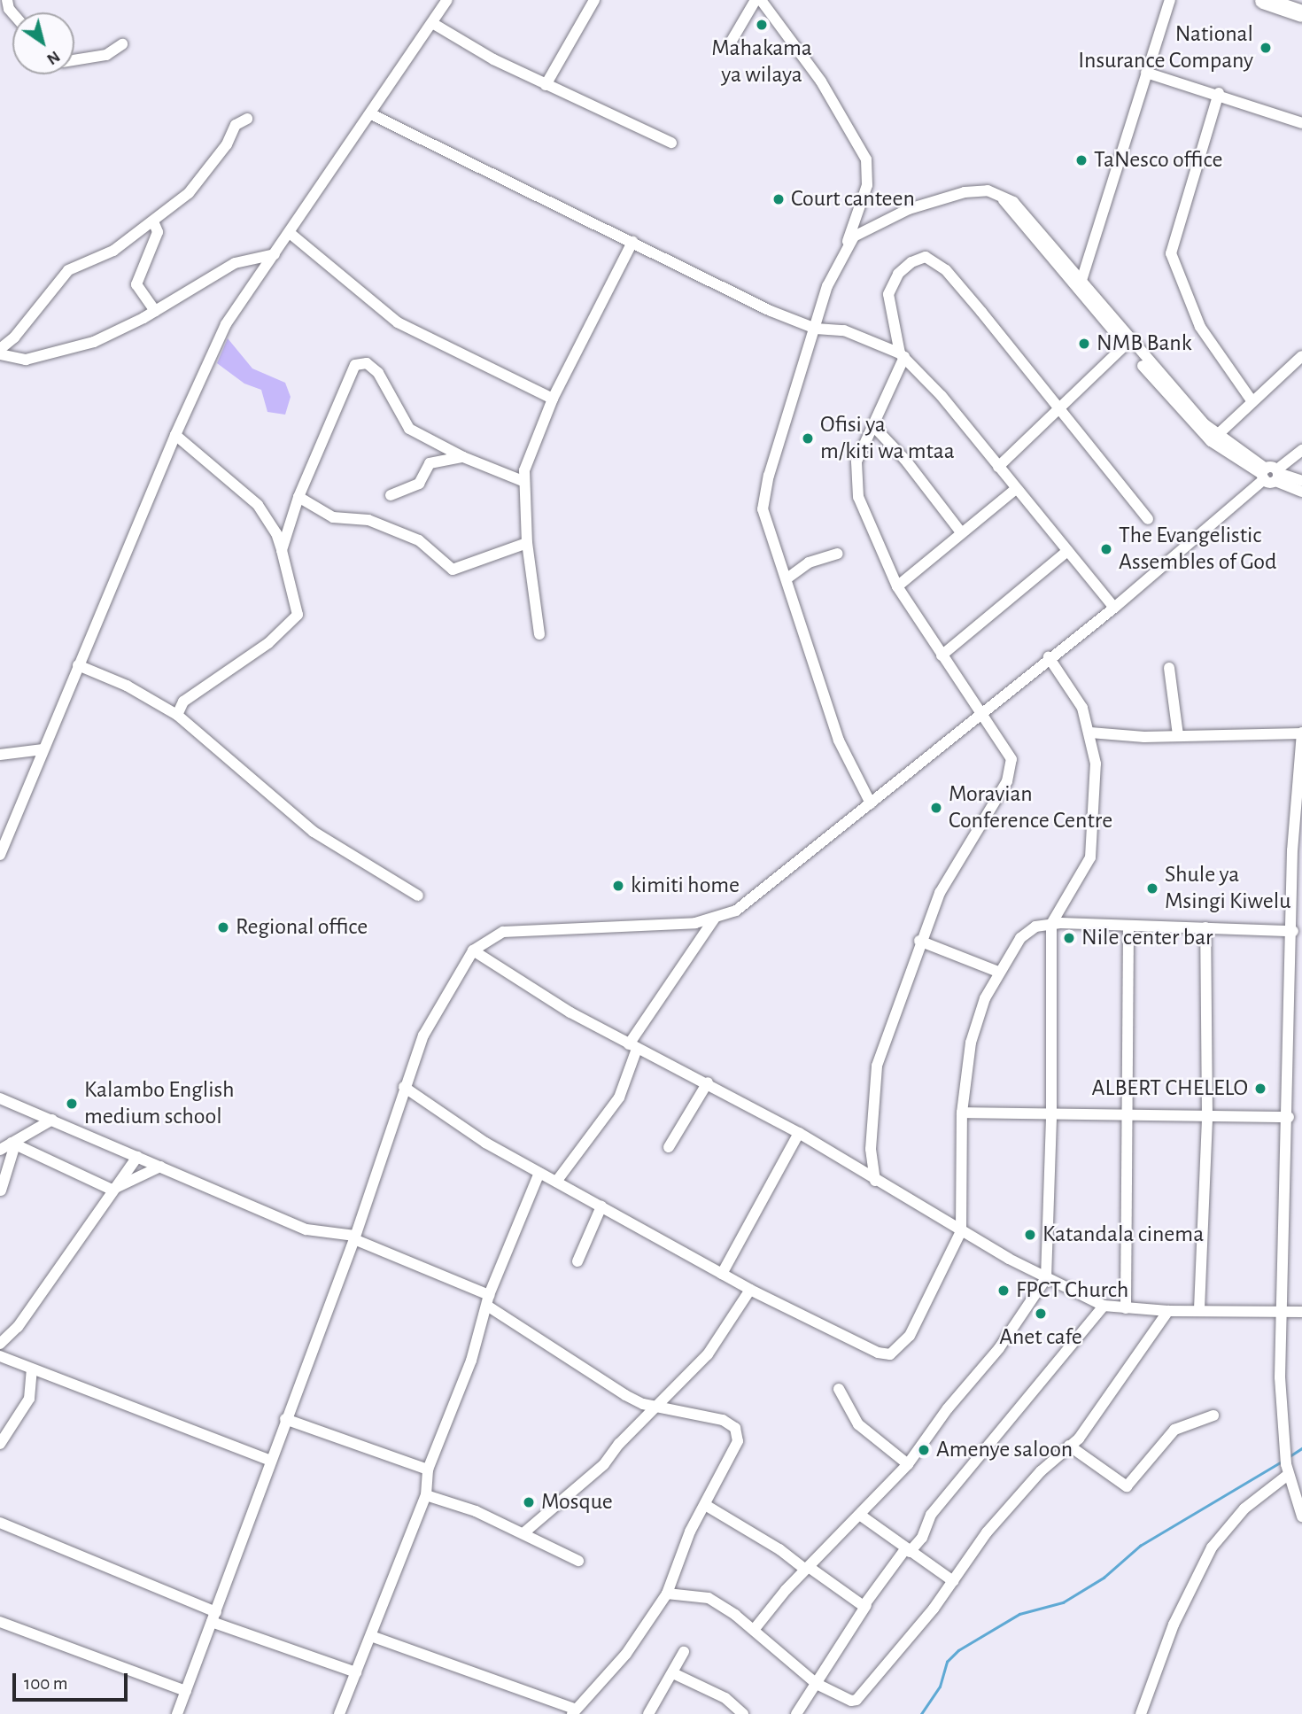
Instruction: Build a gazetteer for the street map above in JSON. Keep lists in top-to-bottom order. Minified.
{"places":["Mahakama ya wilaya","National Insurance Company","TaNesco office","Court canteen","NMB Bank","Ofisi ya m/kiti wa mtaa","The Evangelistic Assembles of God","Moravian Conference Centre","kimiti home","Shule ya Msingi Kiwelu","Regional office","Nile center bar","ALBERT CHELELO","Kalambo English medium school","Katandala cinema","FPCT Church","Anet cafe","Amenye saloon","Mosque"],"scale_bar":"100 m","north":"bottom right"}
